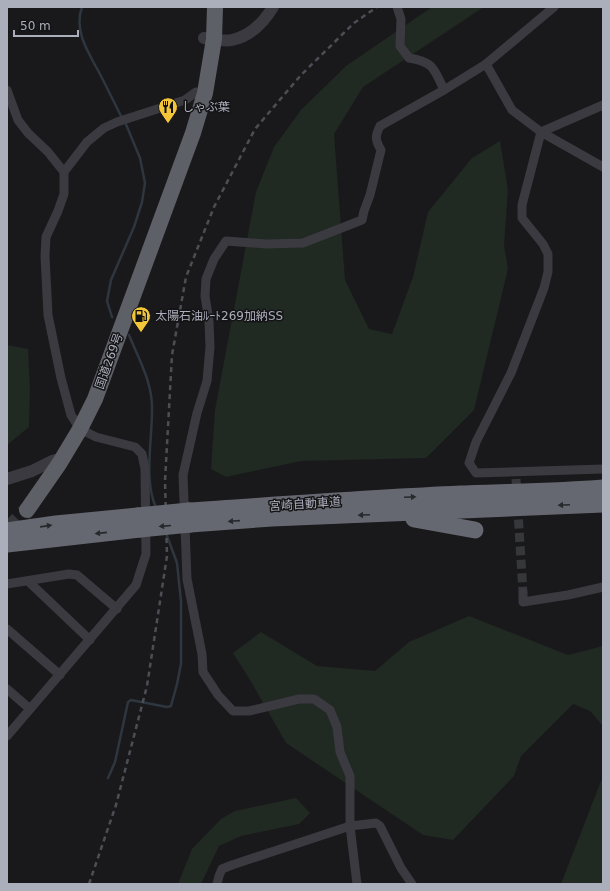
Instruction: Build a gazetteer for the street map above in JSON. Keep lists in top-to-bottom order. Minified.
{"streets":{"highway":["国道269号","宮崎自動車道"]},"places":{"restaurant":["しゃぶ葉"],"fuel station":["太陽石油ﾙｰﾄ269加納SS"]},"scale_bar":"50 m"}
